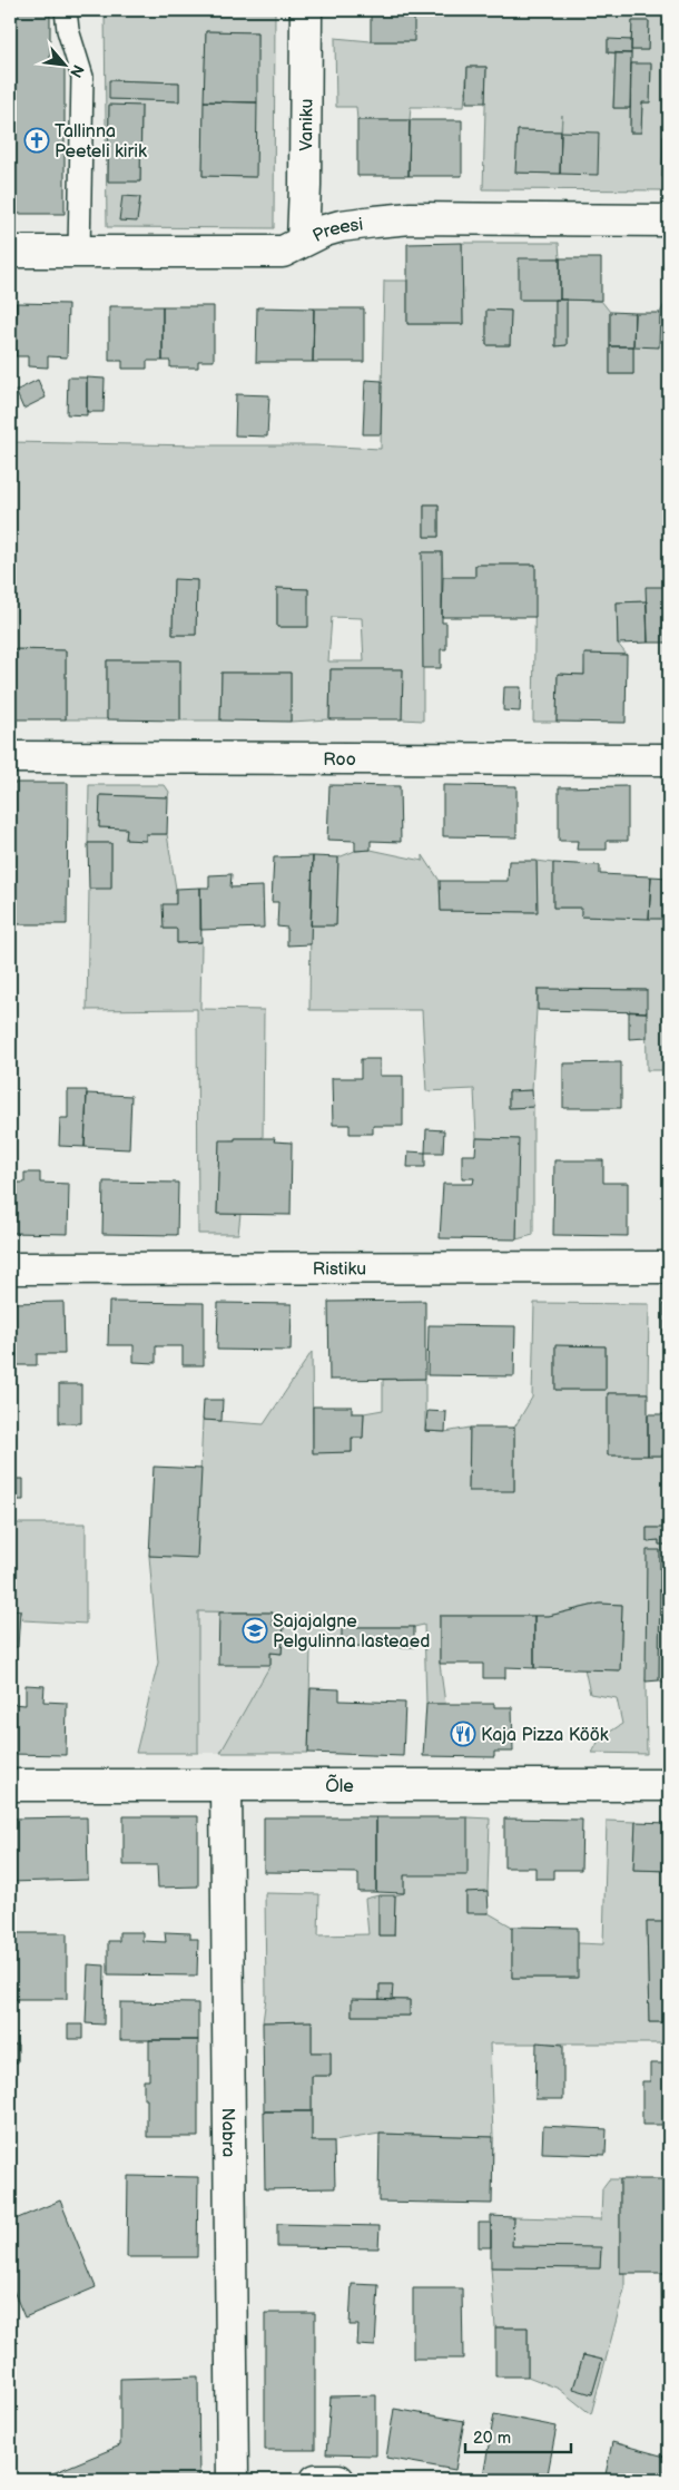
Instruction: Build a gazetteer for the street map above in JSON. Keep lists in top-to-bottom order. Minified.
{"streets":{"street":["Vaniku","Preesi","Roo","Ristiku","Õle","Nabra"]},"crossings":[["Vaniku","Preesi"],["Õle","Nabra"]],"places":{"church":["Tallinna Peeteli kirik"],"school or university":["Sajajalgne Pelgulinna lasteaed"],"restaurant":["Kaja Pizza Köök"]},"scale_bar":"20 m","north":"bottom right"}
